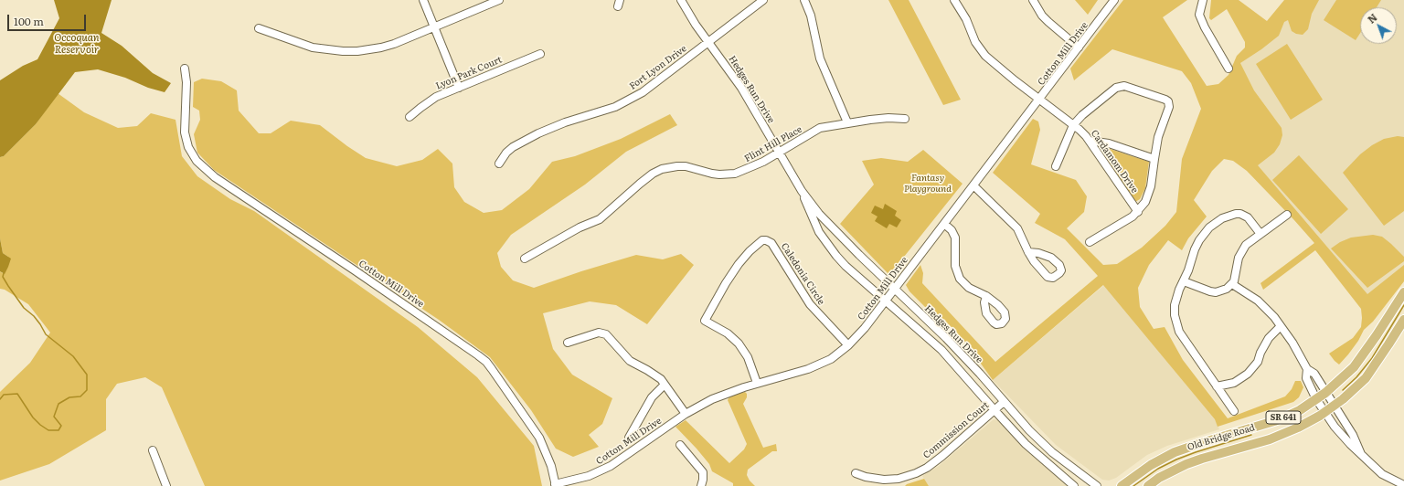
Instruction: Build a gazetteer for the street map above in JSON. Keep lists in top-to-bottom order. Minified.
{"streets":{"main road":["SR 641","Old Bridge Road"],"street":["Cotton Mill Drive","Fort Lyon Drive","Lyon Park Court","Hedges Run Drive","Flint Hill Place","Cardamom Drive","Caledonia Circle","Commission Court"]},"crossings":[["Cotton Mill Drive","Hedges Run Drive"],["Cotton Mill Drive","Cardamom Drive"],["Cotton Mill Drive","Caledonia Circle"],["Fort Lyon Drive","Hedges Run Drive"],["Hedges Run Drive","Flint Hill Place"],["Hedges Run Drive","Commission Court"]],"water":["Occoquan Reservoir"],"parks":["Fantasy Playground"],"scale_bar":"100 m","north":"top left"}
